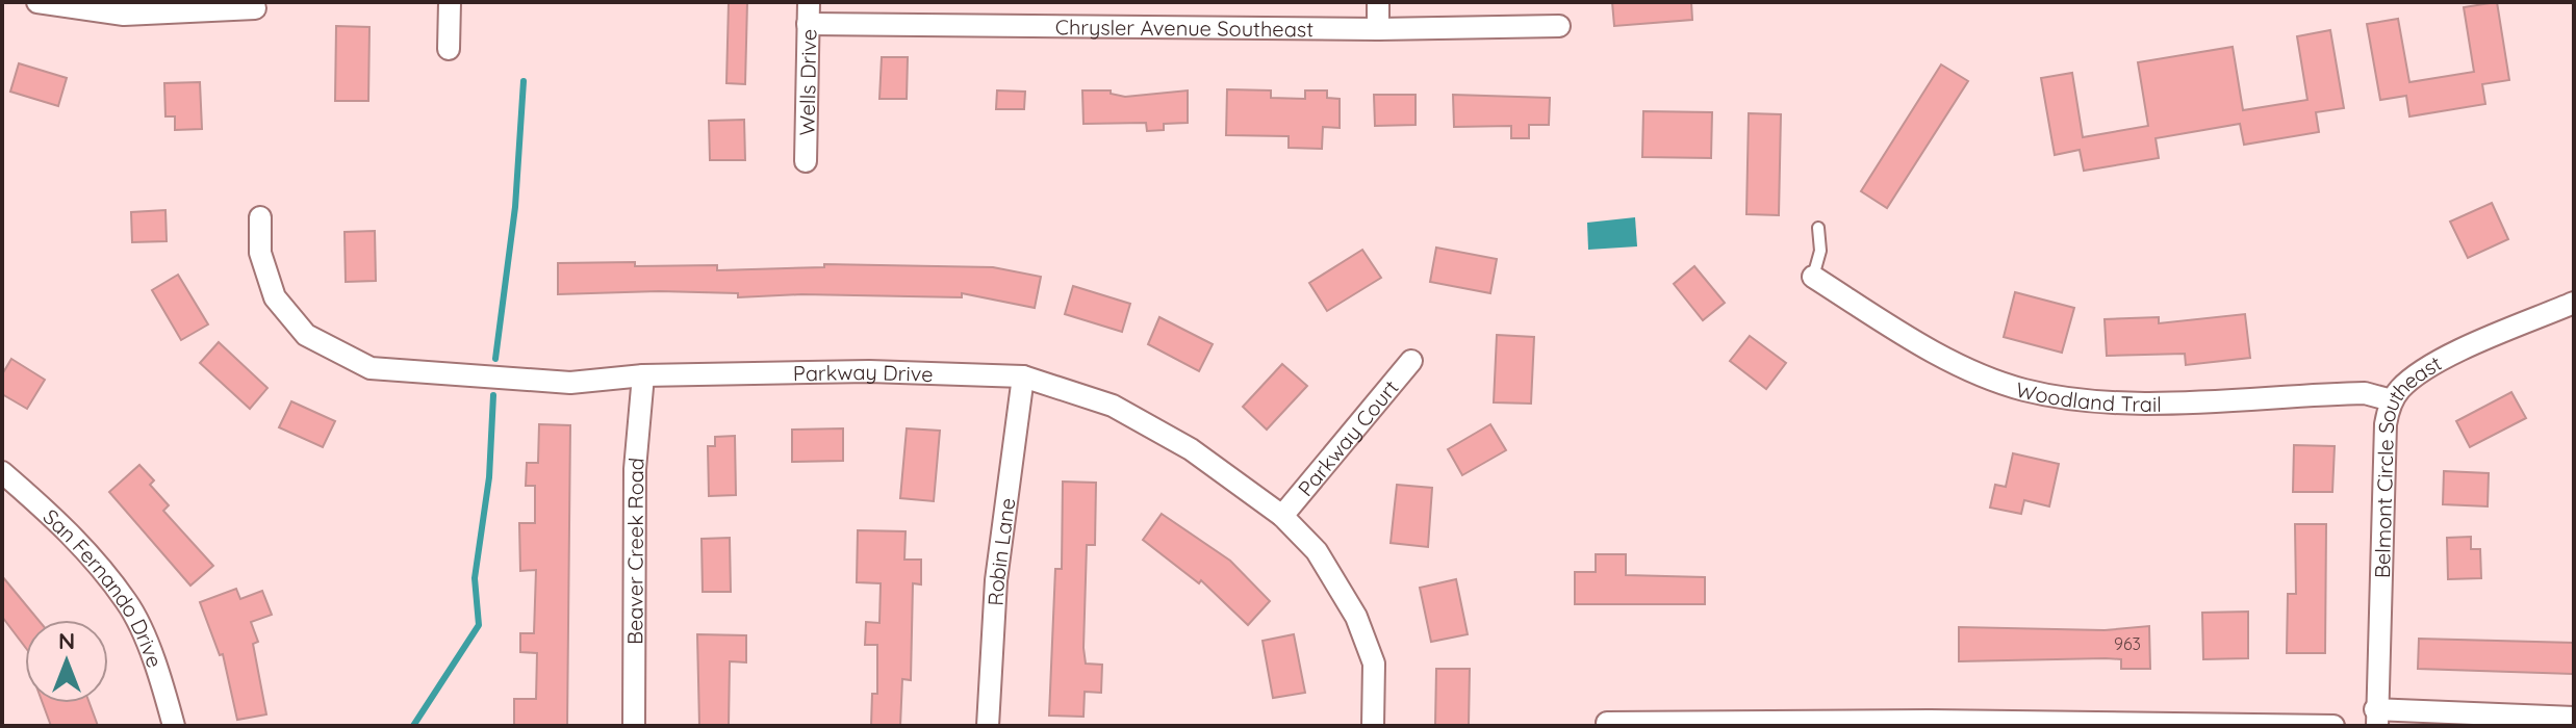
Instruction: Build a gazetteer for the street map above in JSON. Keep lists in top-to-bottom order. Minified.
{"streets":{"street":["Chrysler Avenue Southeast","Wells Drive","Parkway Drive","Woodland Trail","Parkway Court","Belmont Circle Southeast","Beaver Creek Road","Robin Lane","San Fernando Drive"]},"crossings":[["Chrysler Avenue Southeast","Wells Drive"],["Parkway Drive","Parkway Court"],["Parkway Drive","Beaver Creek Road"],["Parkway Drive","Robin Lane"],["Woodland Trail","Belmont Circle Southeast"]],"house_numbers":["963"],"north":"top"}
